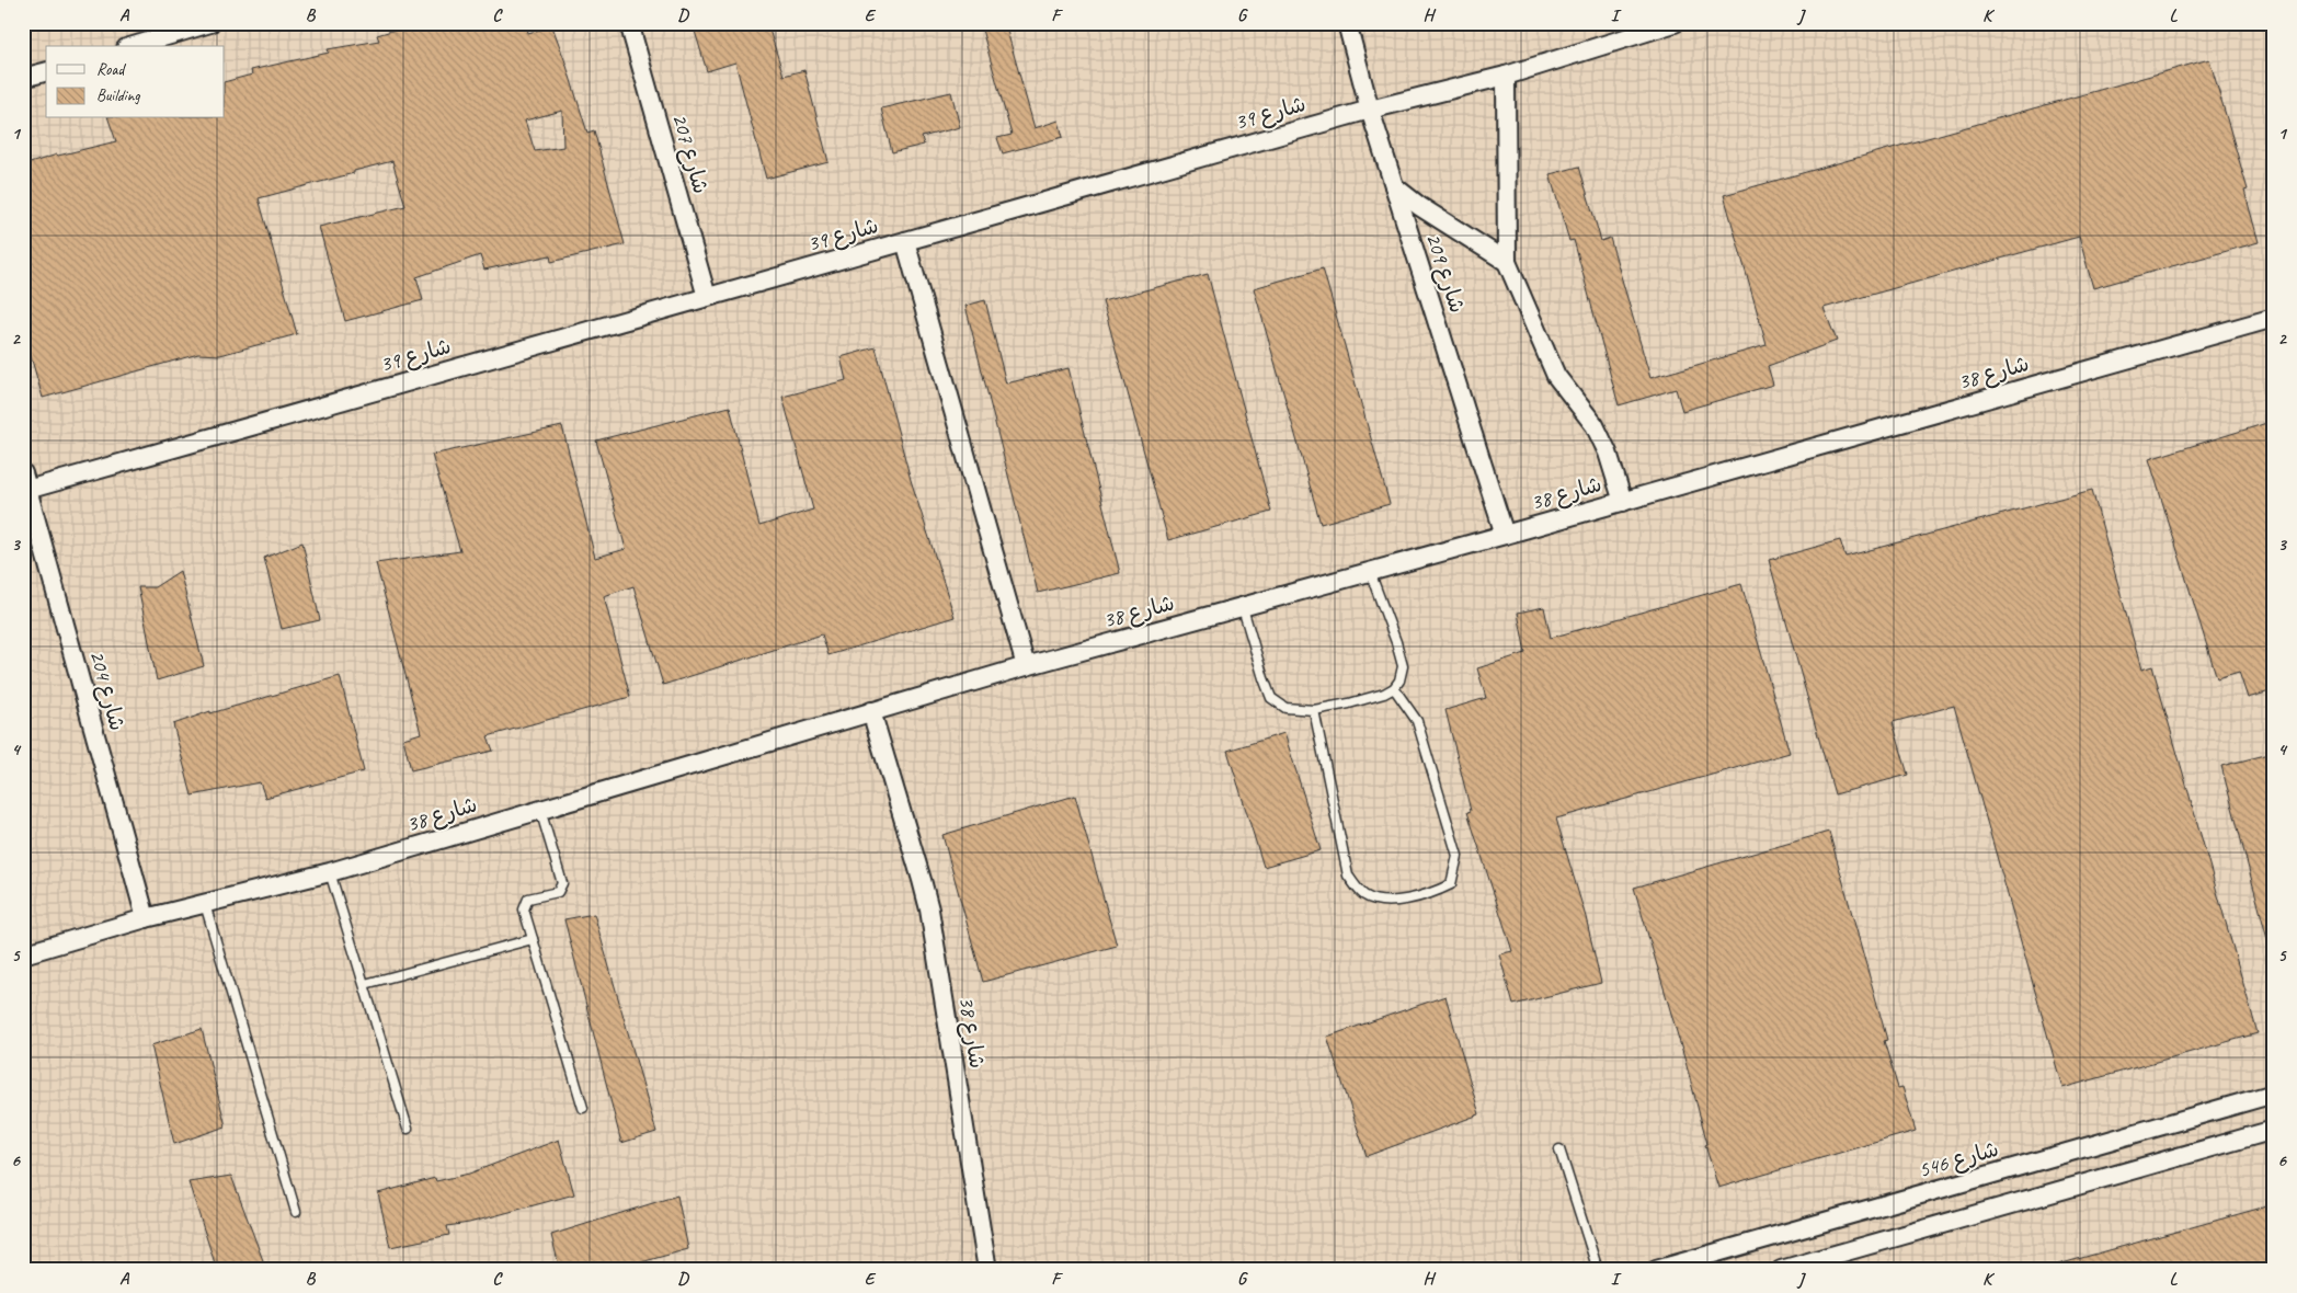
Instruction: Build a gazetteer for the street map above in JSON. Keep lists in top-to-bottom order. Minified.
{"streets":{"street":["شارع 39","شارع 207","شارع 209","شارع 38","شارع 204","شارع 546"]},"crossings":[["شارع 39","شارع 207"],["شارع 39","شارع 209"],["شارع 39","شارع 204"],["شارع 209","شارع 38"],["شارع 38","شارع 204"]],"legend":["Road","Building"],"grid":{"columns":["A","B","C","D","E","F","G","H","I","J","K","L"],"rows":["1","2","3","4","5","6"]}}
